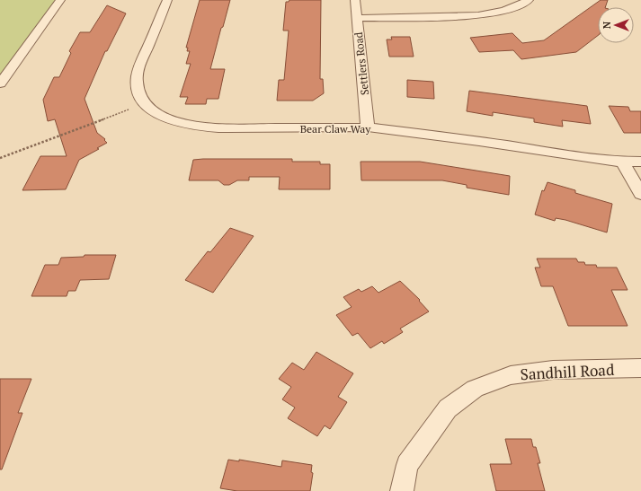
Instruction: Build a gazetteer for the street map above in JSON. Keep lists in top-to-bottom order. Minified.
{"streets":{"street":["Settlers Road","Bear Claw Way","Sandhill Road"]},"crossings":[["Settlers Road","Bear Claw Way"]],"north":"left"}
